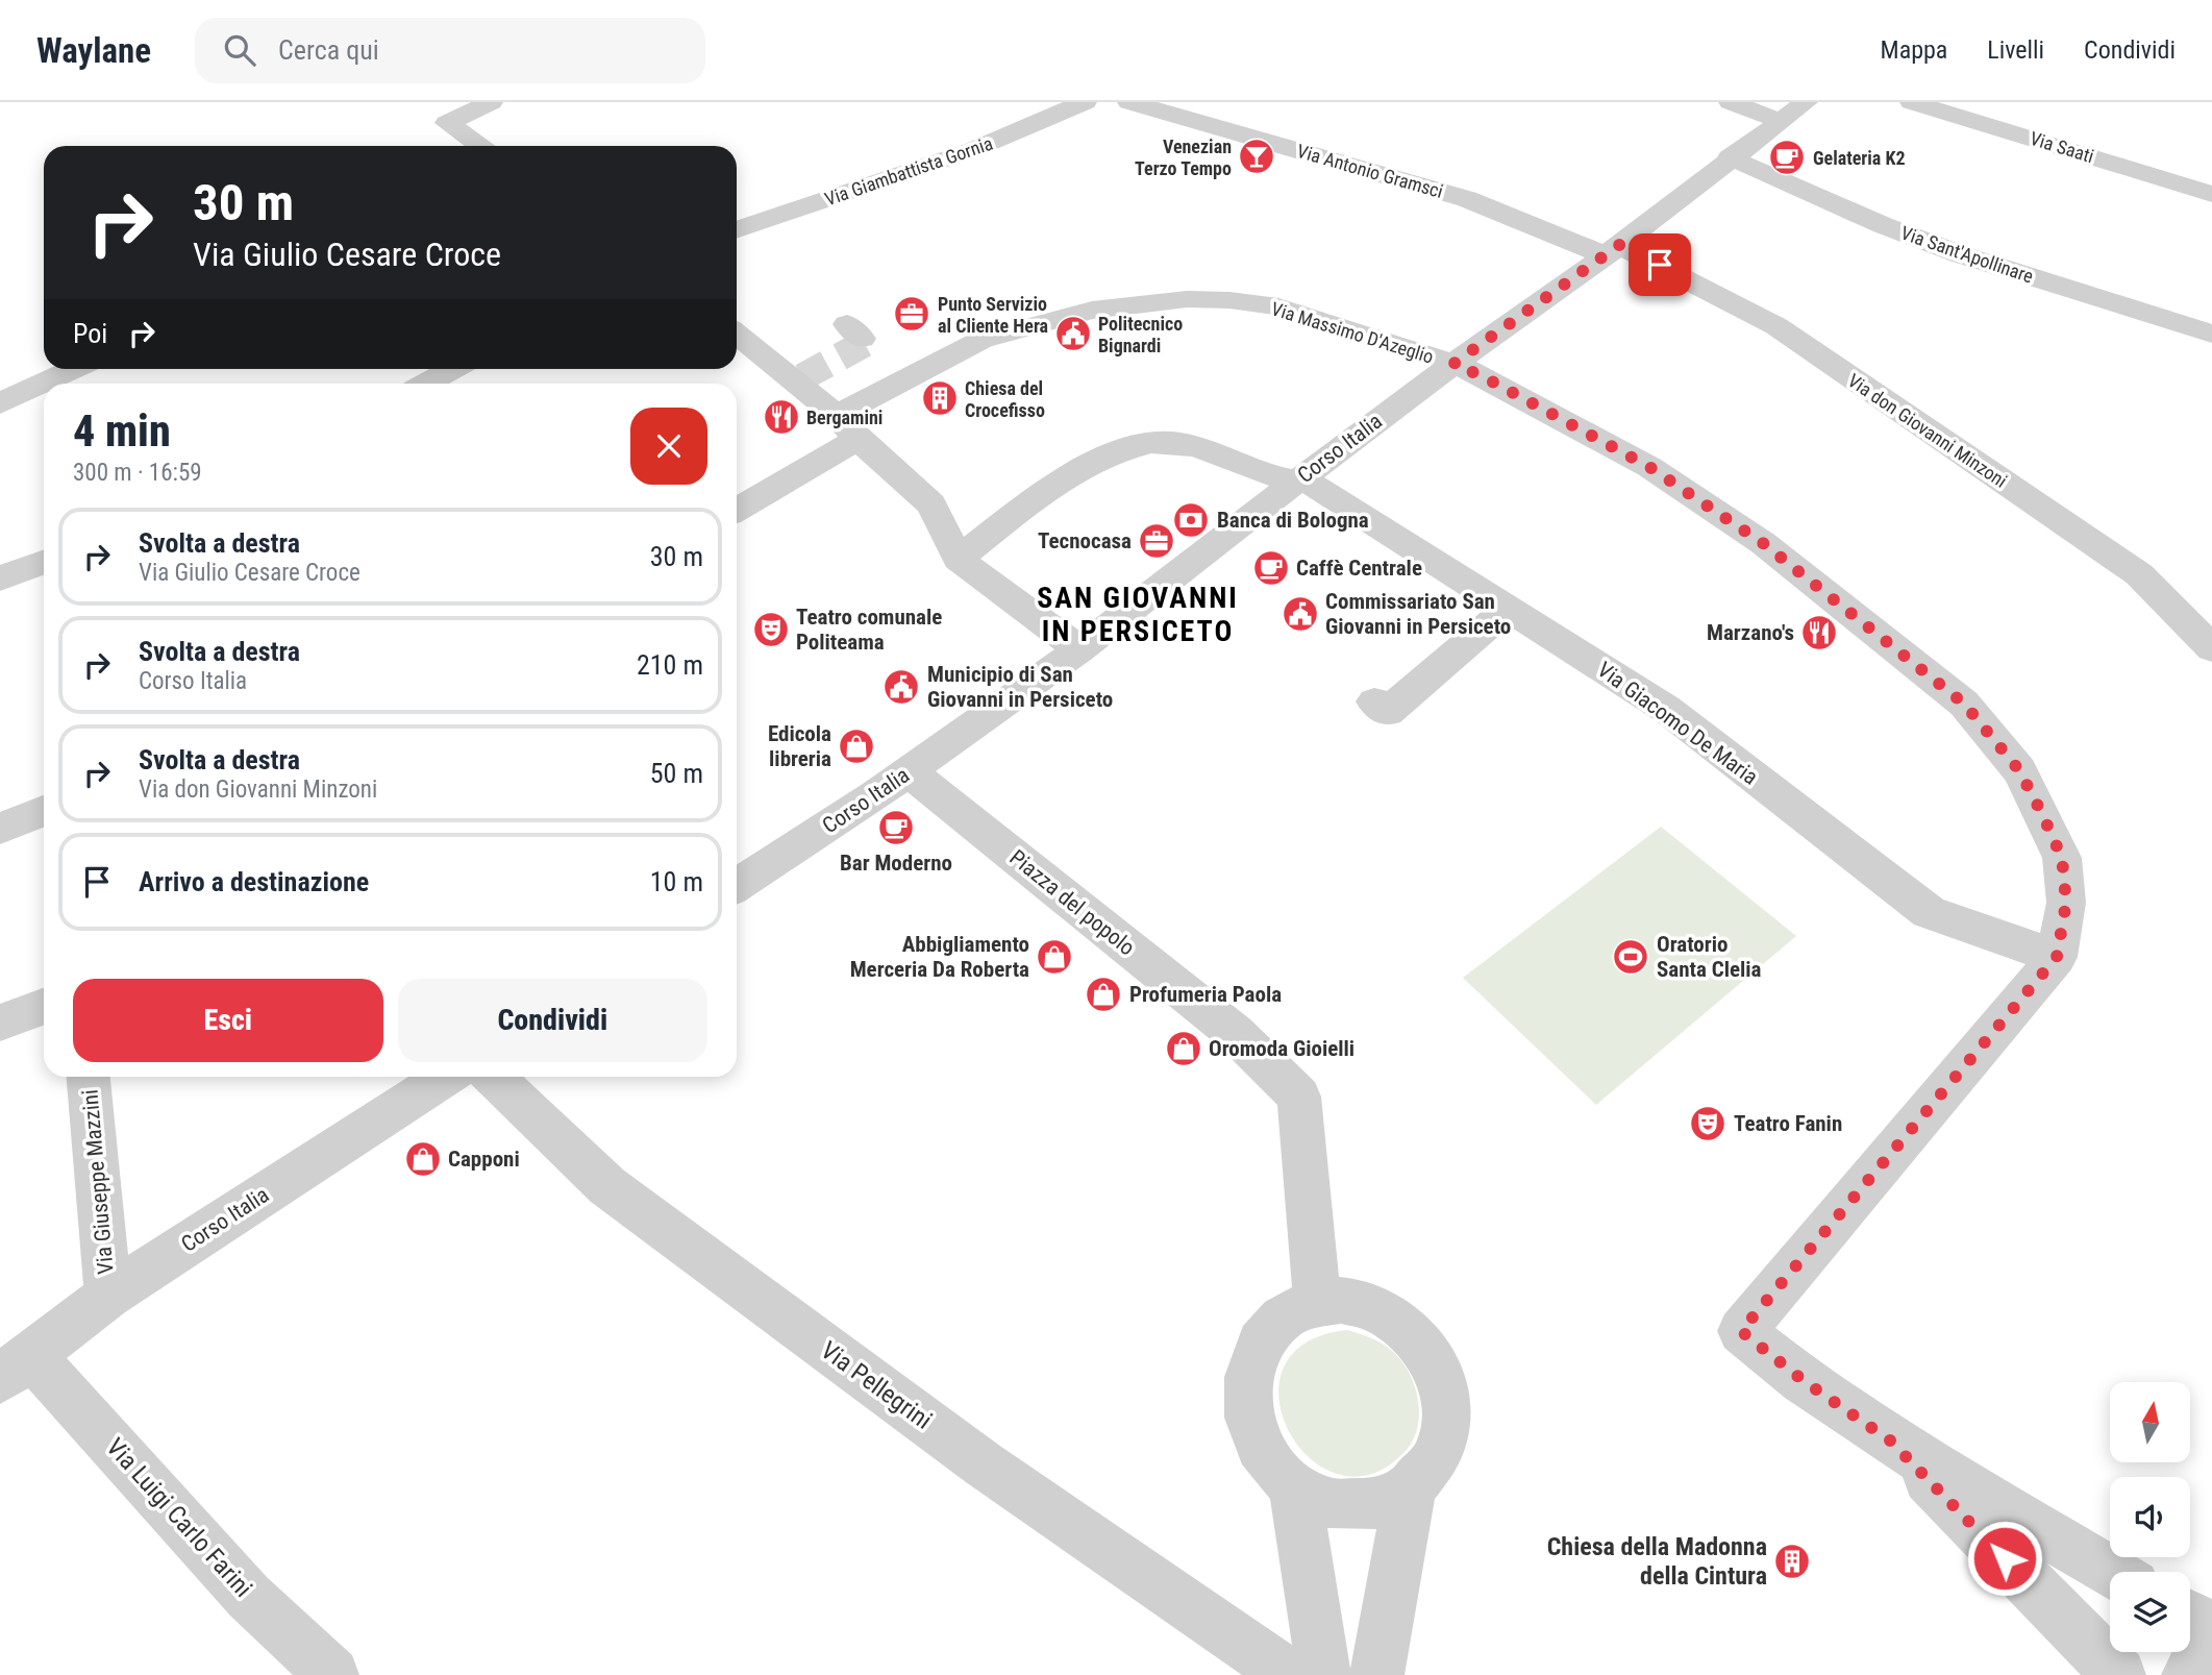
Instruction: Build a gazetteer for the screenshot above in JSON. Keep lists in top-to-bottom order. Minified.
{"streets":{"street":["Via Saati","Via Giambattista Gornia","Via Antonio Gramsci","Via Sant'Apollinare","Via Massimo D'Azeglio","Via don Giovanni Minzoni","Corso Italia","Via Giacomo De Maria","Piazza del popolo","Via Giuseppe Mazzini","Via Pellegrini","Via Luigi Carlo Farini"]},"crossings":[["Via Antonio Gramsci","Via don Giovanni Minzoni"],["Via Antonio Gramsci","Corso Italia"],["Via Sant'Apollinare","Corso Italia"],["Via Massimo D'Azeglio","Corso Italia"],["Via Massimo D'Azeglio","Via Giacomo De Maria"],["Via don Giovanni Minzoni","Corso Italia"],["Corso Italia","Via Giacomo De Maria"],["Corso Italia","Piazza del popolo"],["Corso Italia","Via Giuseppe Mazzini"],["Corso Italia","Via Luigi Carlo Farini"]],"districts":["SAN GIOVANNI IN PERSICETO"],"places":{"bar":["Venezian Terzo Tempo"],"cafe":["Gelateria K2","Caffè Centrale","Bar Moderno"],"office":["Punto Servizio al Cliente Hera","Tecnocasa"],"public building":["Politecnico Bignardi","Commissariato San Giovanni in Persiceto","Municipio di San Giovanni in Persiceto"],"building":["Chiesa del Crocefisso","Chiesa della Madonna della Cintura"],"restaurant":["Bergamini","Marzano's"],"bank":["Banca di Bologna"],"theatre":["Teatro comunale Politeama","Teatro Fanin"],"shop":["Edicola libreria","Abbigliamento Merceria Da Roberta","Profumeria Paola","Oromoda Gioielli","Capponi"],"sports":["Oratorio Santa Clelia"]},"north":"top","page":{"header":"Waylane","search":"Cerca qui","nav":["Mappa","Livelli","Condividi"],"turn":["30 m","Via Giulio Cesare Croce"],"then":"Poi","heading":["4 min","300 m · 16:59"],"list":[{"name":"Svolta a destra","note":"Via Giulio Cesare Croce","value":"30 m"},{"name":"Svolta a destra","note":"Corso Italia","value":"210 m"},{"name":"Svolta a destra","note":"Via don Giovanni Minzoni","value":"50 m"},{"name":"Arrivo a destinazione","value":"10 m"}],"buttons":["Esci","Condividi"]}}
